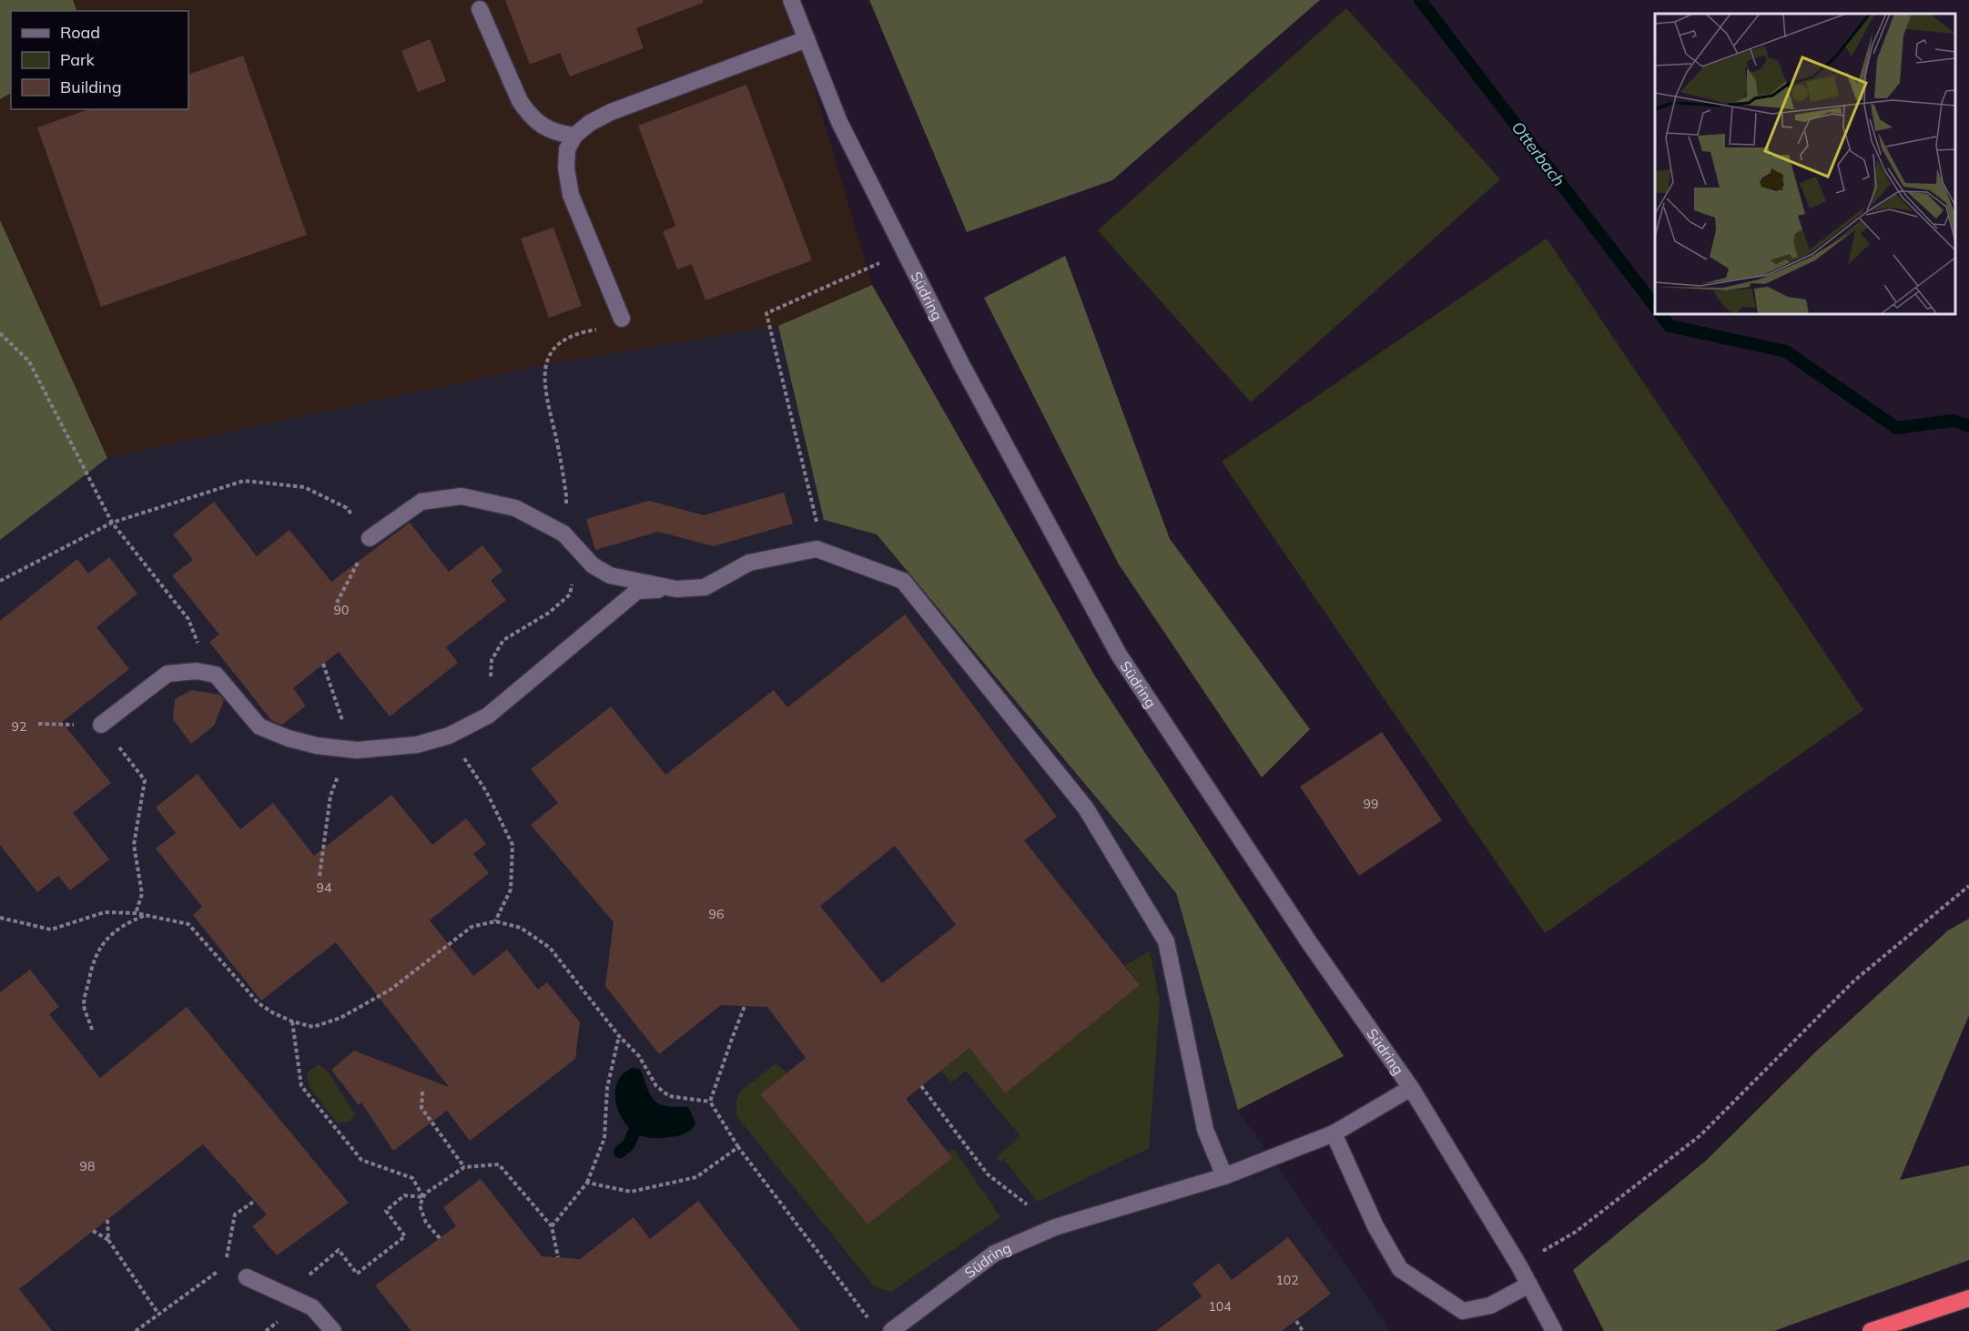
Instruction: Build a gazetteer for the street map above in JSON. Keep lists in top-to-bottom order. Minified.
{"streets":{"street":["Südring"]},"water":["Otterbach"],"house_numbers":["90","92","99","94","96","98","102","104"],"legend":["Road","Park","Building"]}
